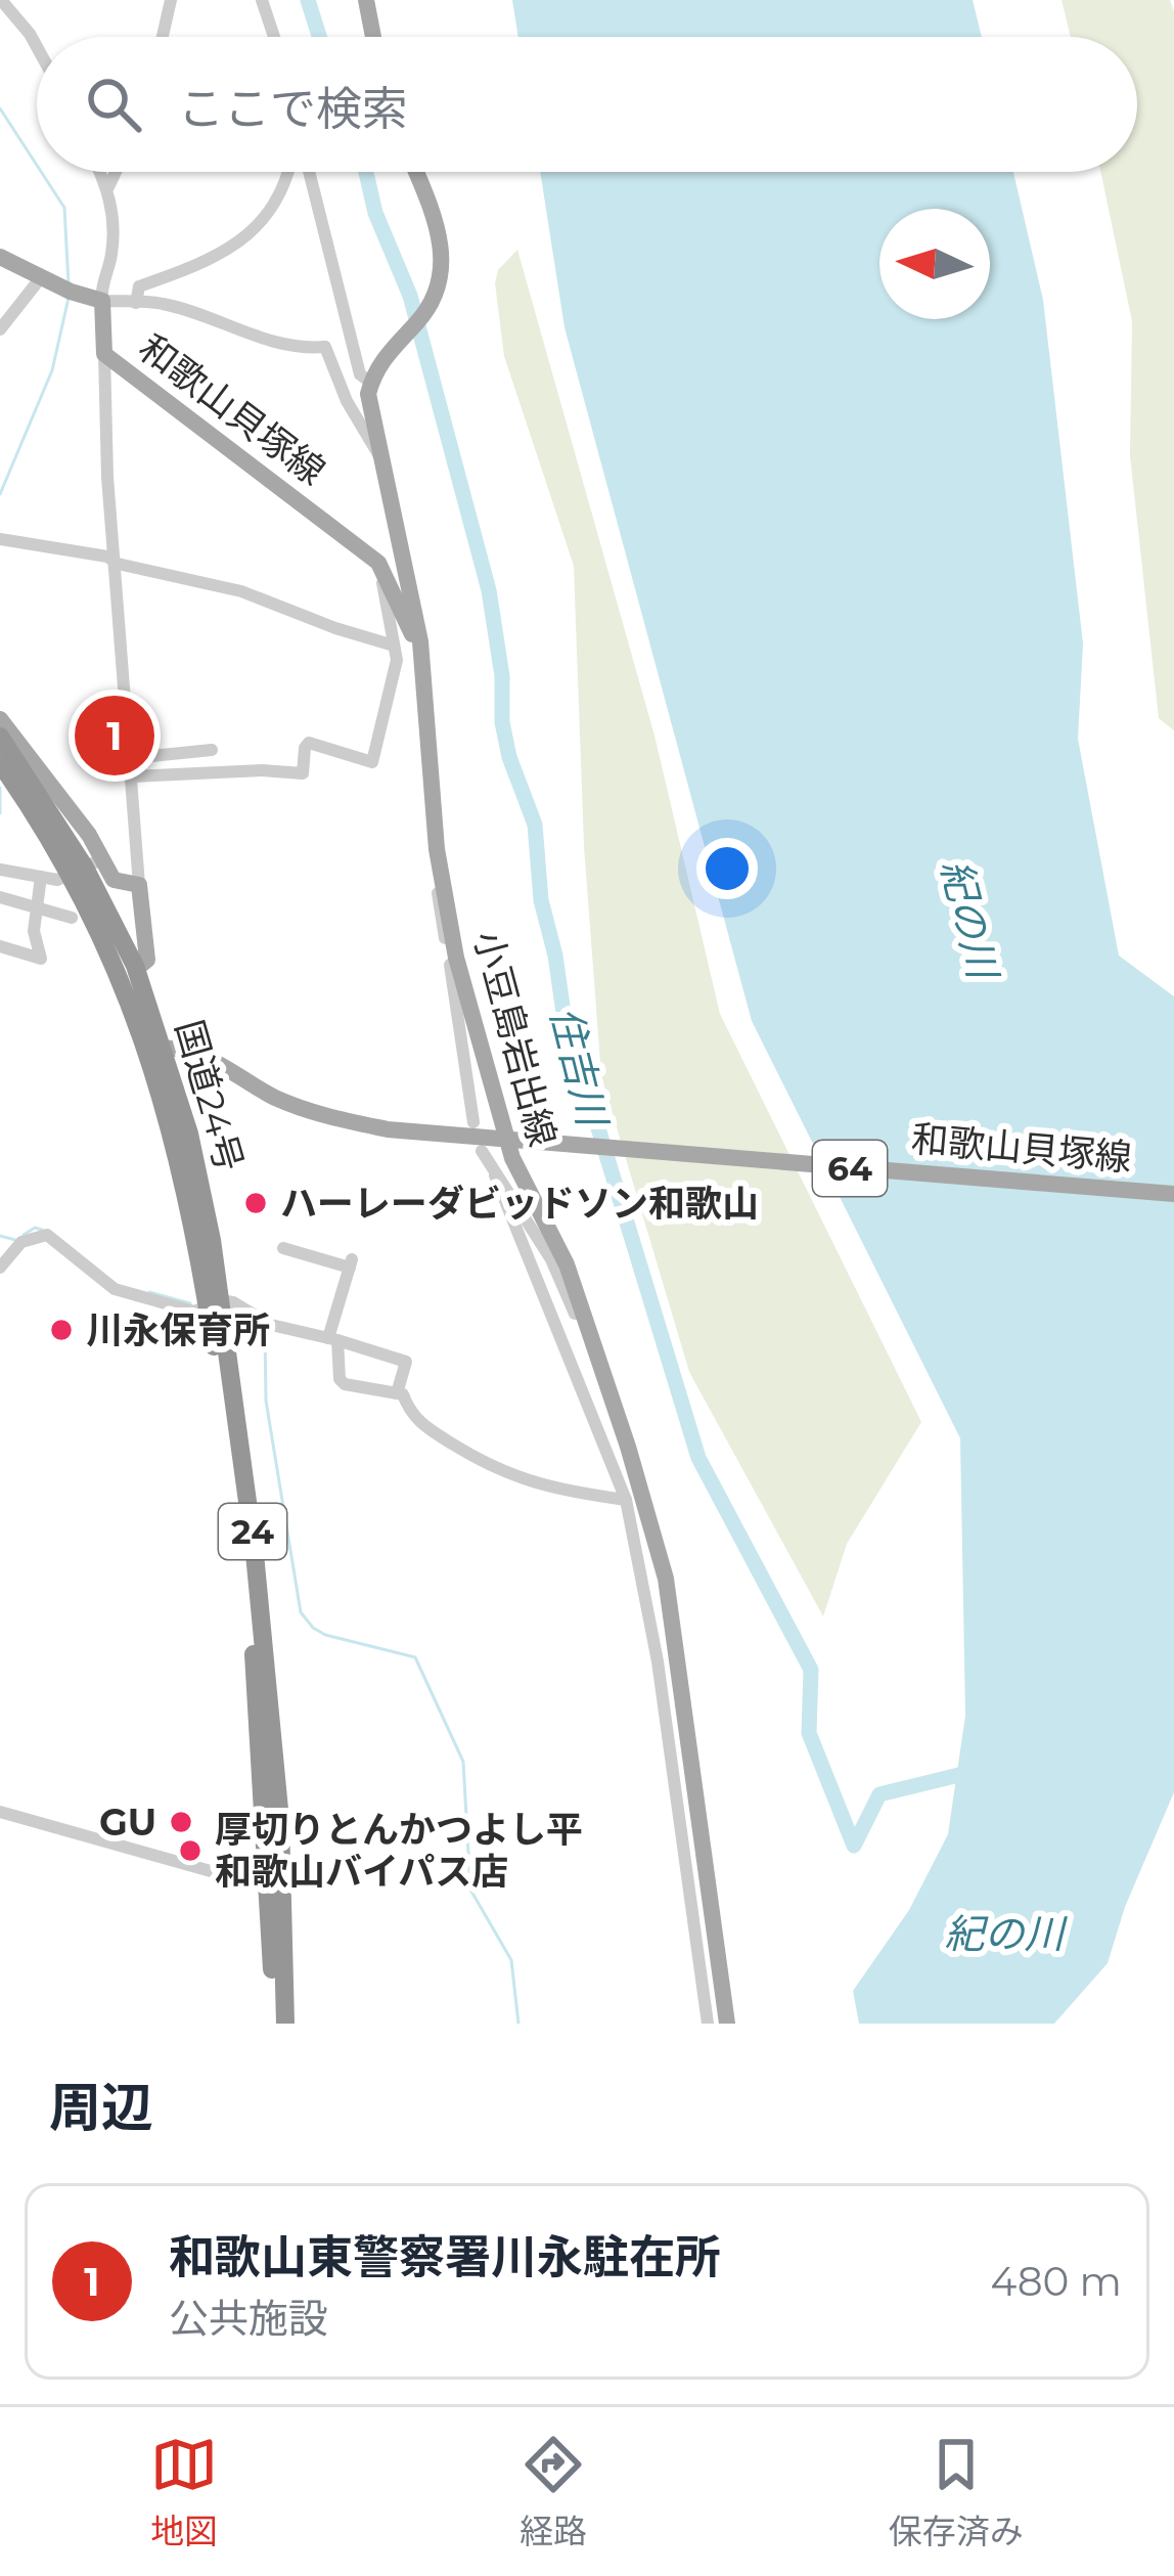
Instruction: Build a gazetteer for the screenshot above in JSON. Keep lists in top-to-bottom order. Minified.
{"streets":{"highway":["国道24号","24"],"main road":["和歌山貝塚線","小豆島岩出線","64"]},"crossings":[["和歌山貝塚線","小豆島岩出線"],["和歌山貝塚線","国道24号"]],"water":["紀の川","住吉川"],"places":["ハーレーダビッドソン和歌山","川永保育所","GU","厚切りとんかつよし平 和歌山バイパス店"],"north":"left","page":{"search":"ここで検索","pins":"1","heading":"周辺","list":[{"mark":"1","name":"和歌山東警察署川永駐在所","note":"公共施設","value":"480 m"}],"nav":["地図","経路","保存済み"]}}
